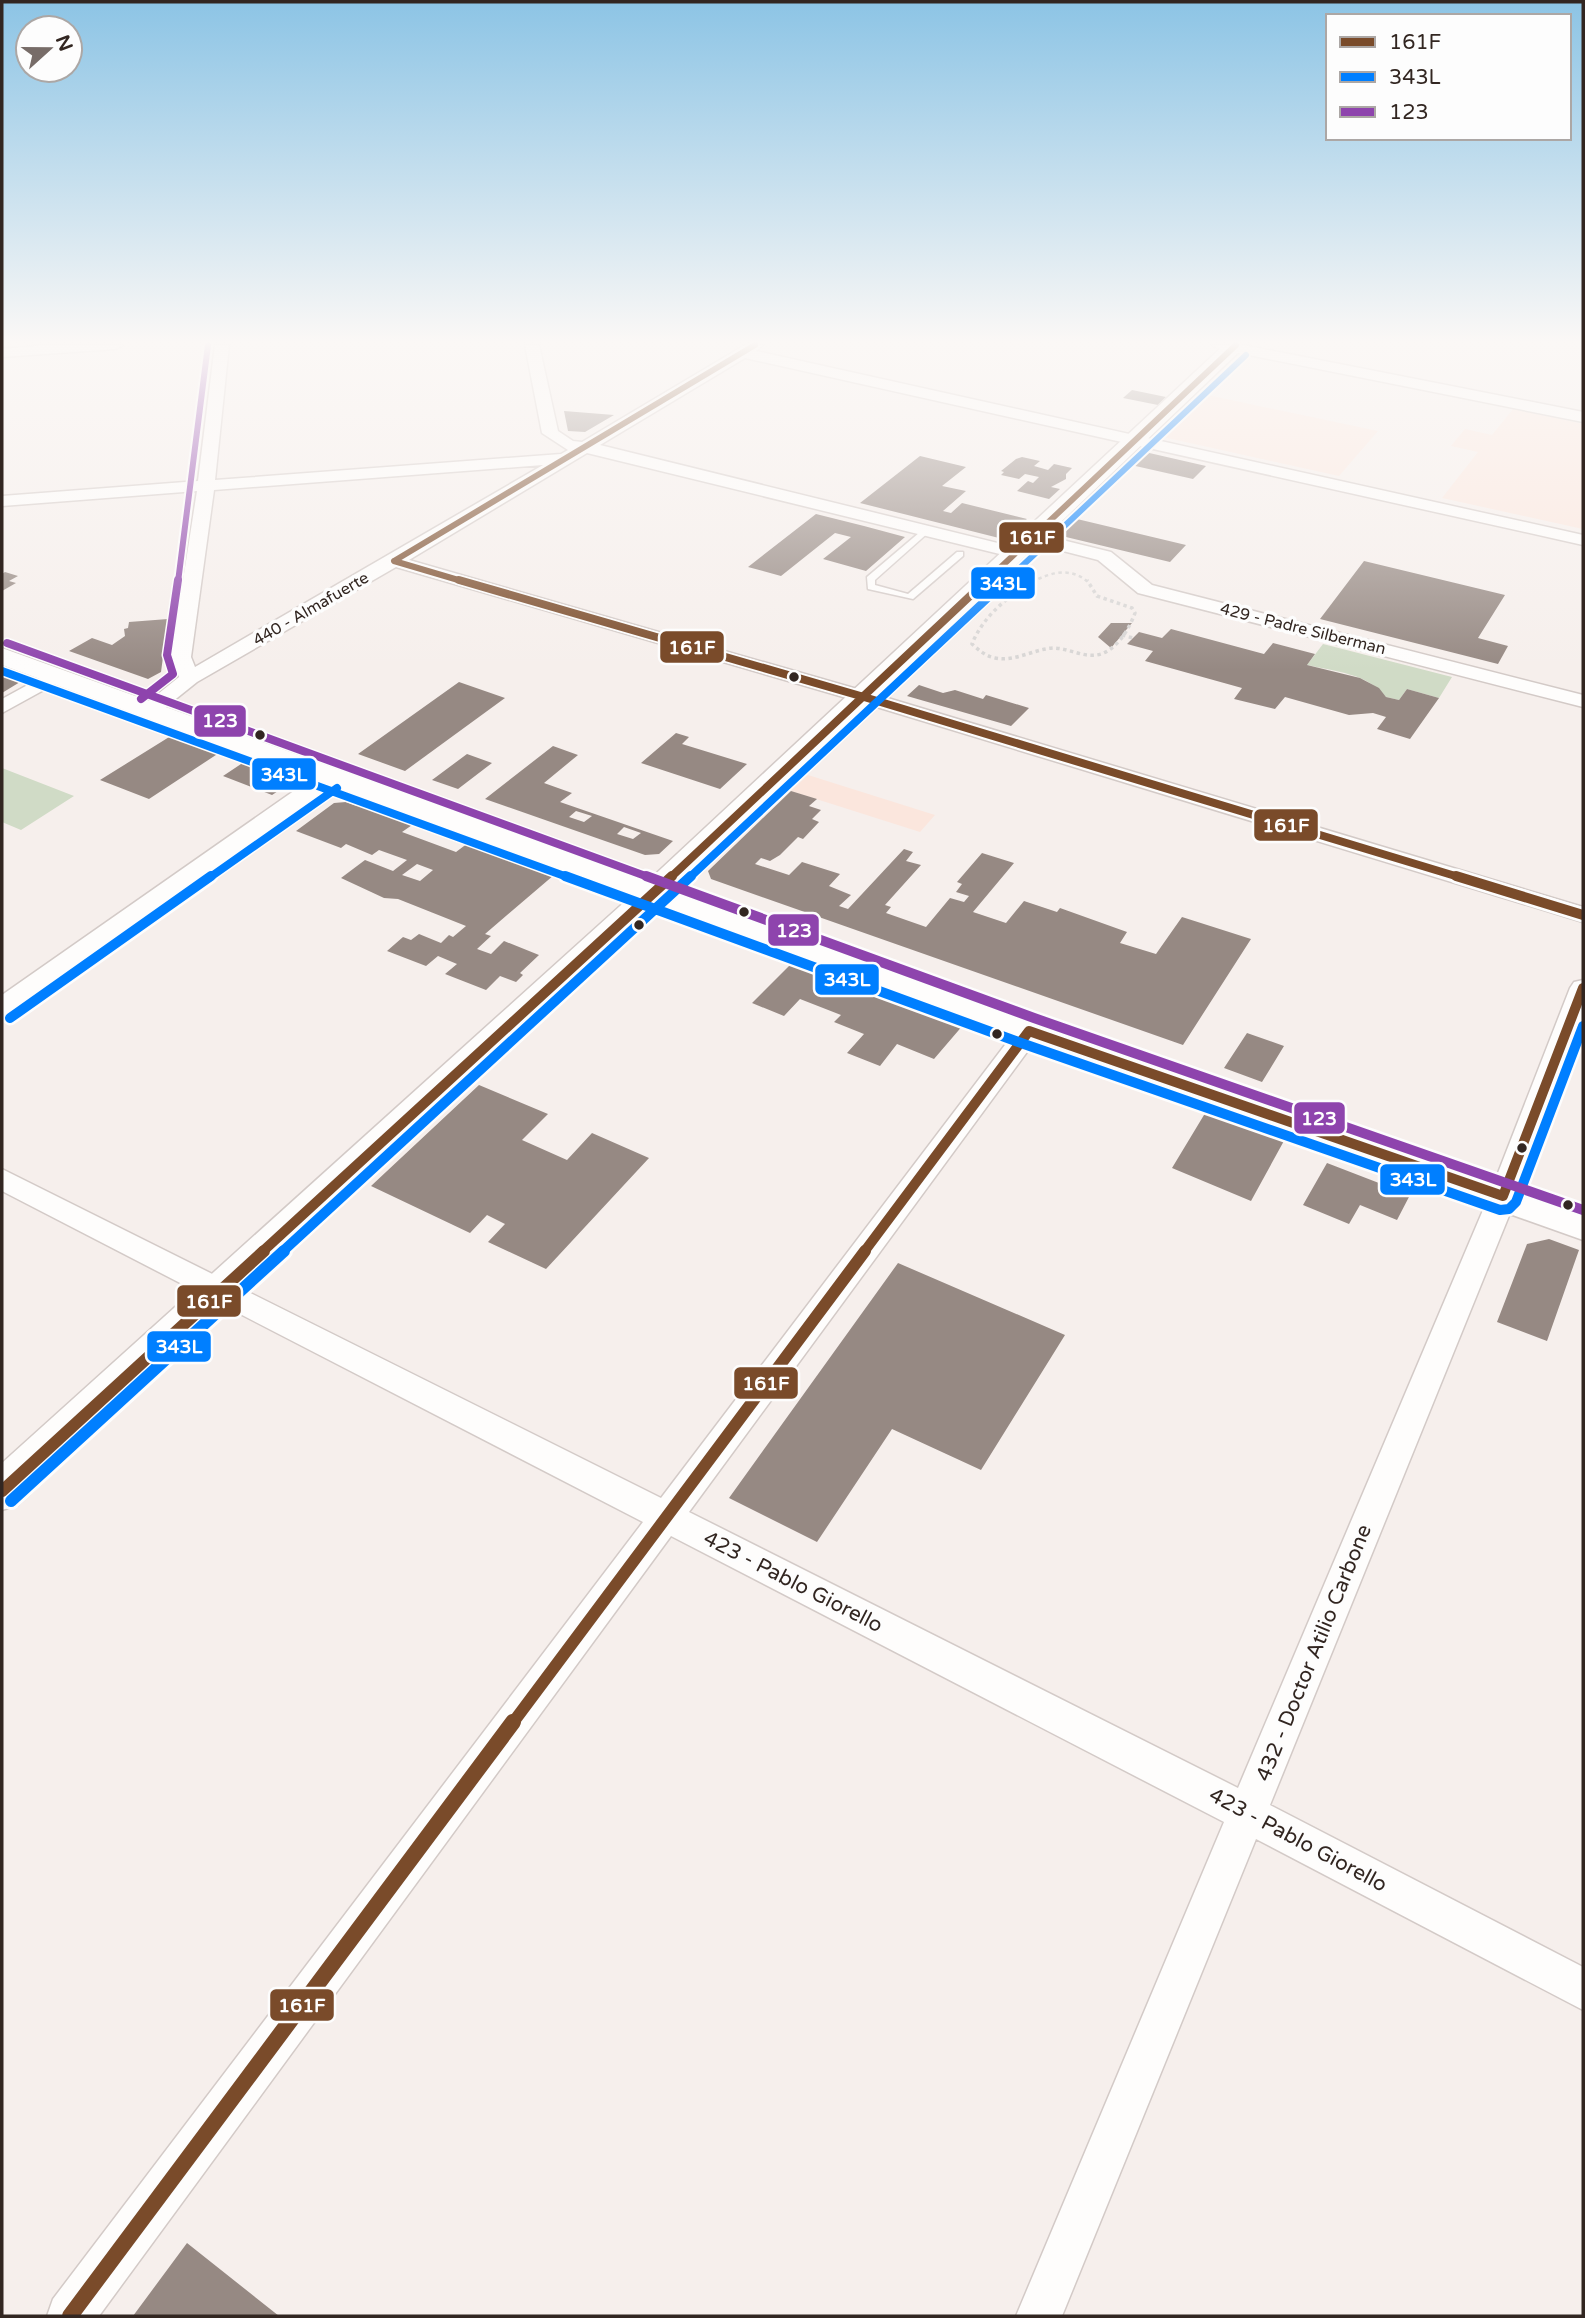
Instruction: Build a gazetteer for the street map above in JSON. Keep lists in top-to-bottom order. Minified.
{"streets":{"street":["440 - Almafuerte","429 - Padre Silberman","423 - Pablo Giorello","432 - Doctor Atilio Carbone"]},"crossings":[["423 - Pablo Giorello","432 - Doctor Atilio Carbone"]],"lines":["transit line 161F","transit line 343L","transit line 123"],"legend":["161F","343L","123"],"north":"right"}
